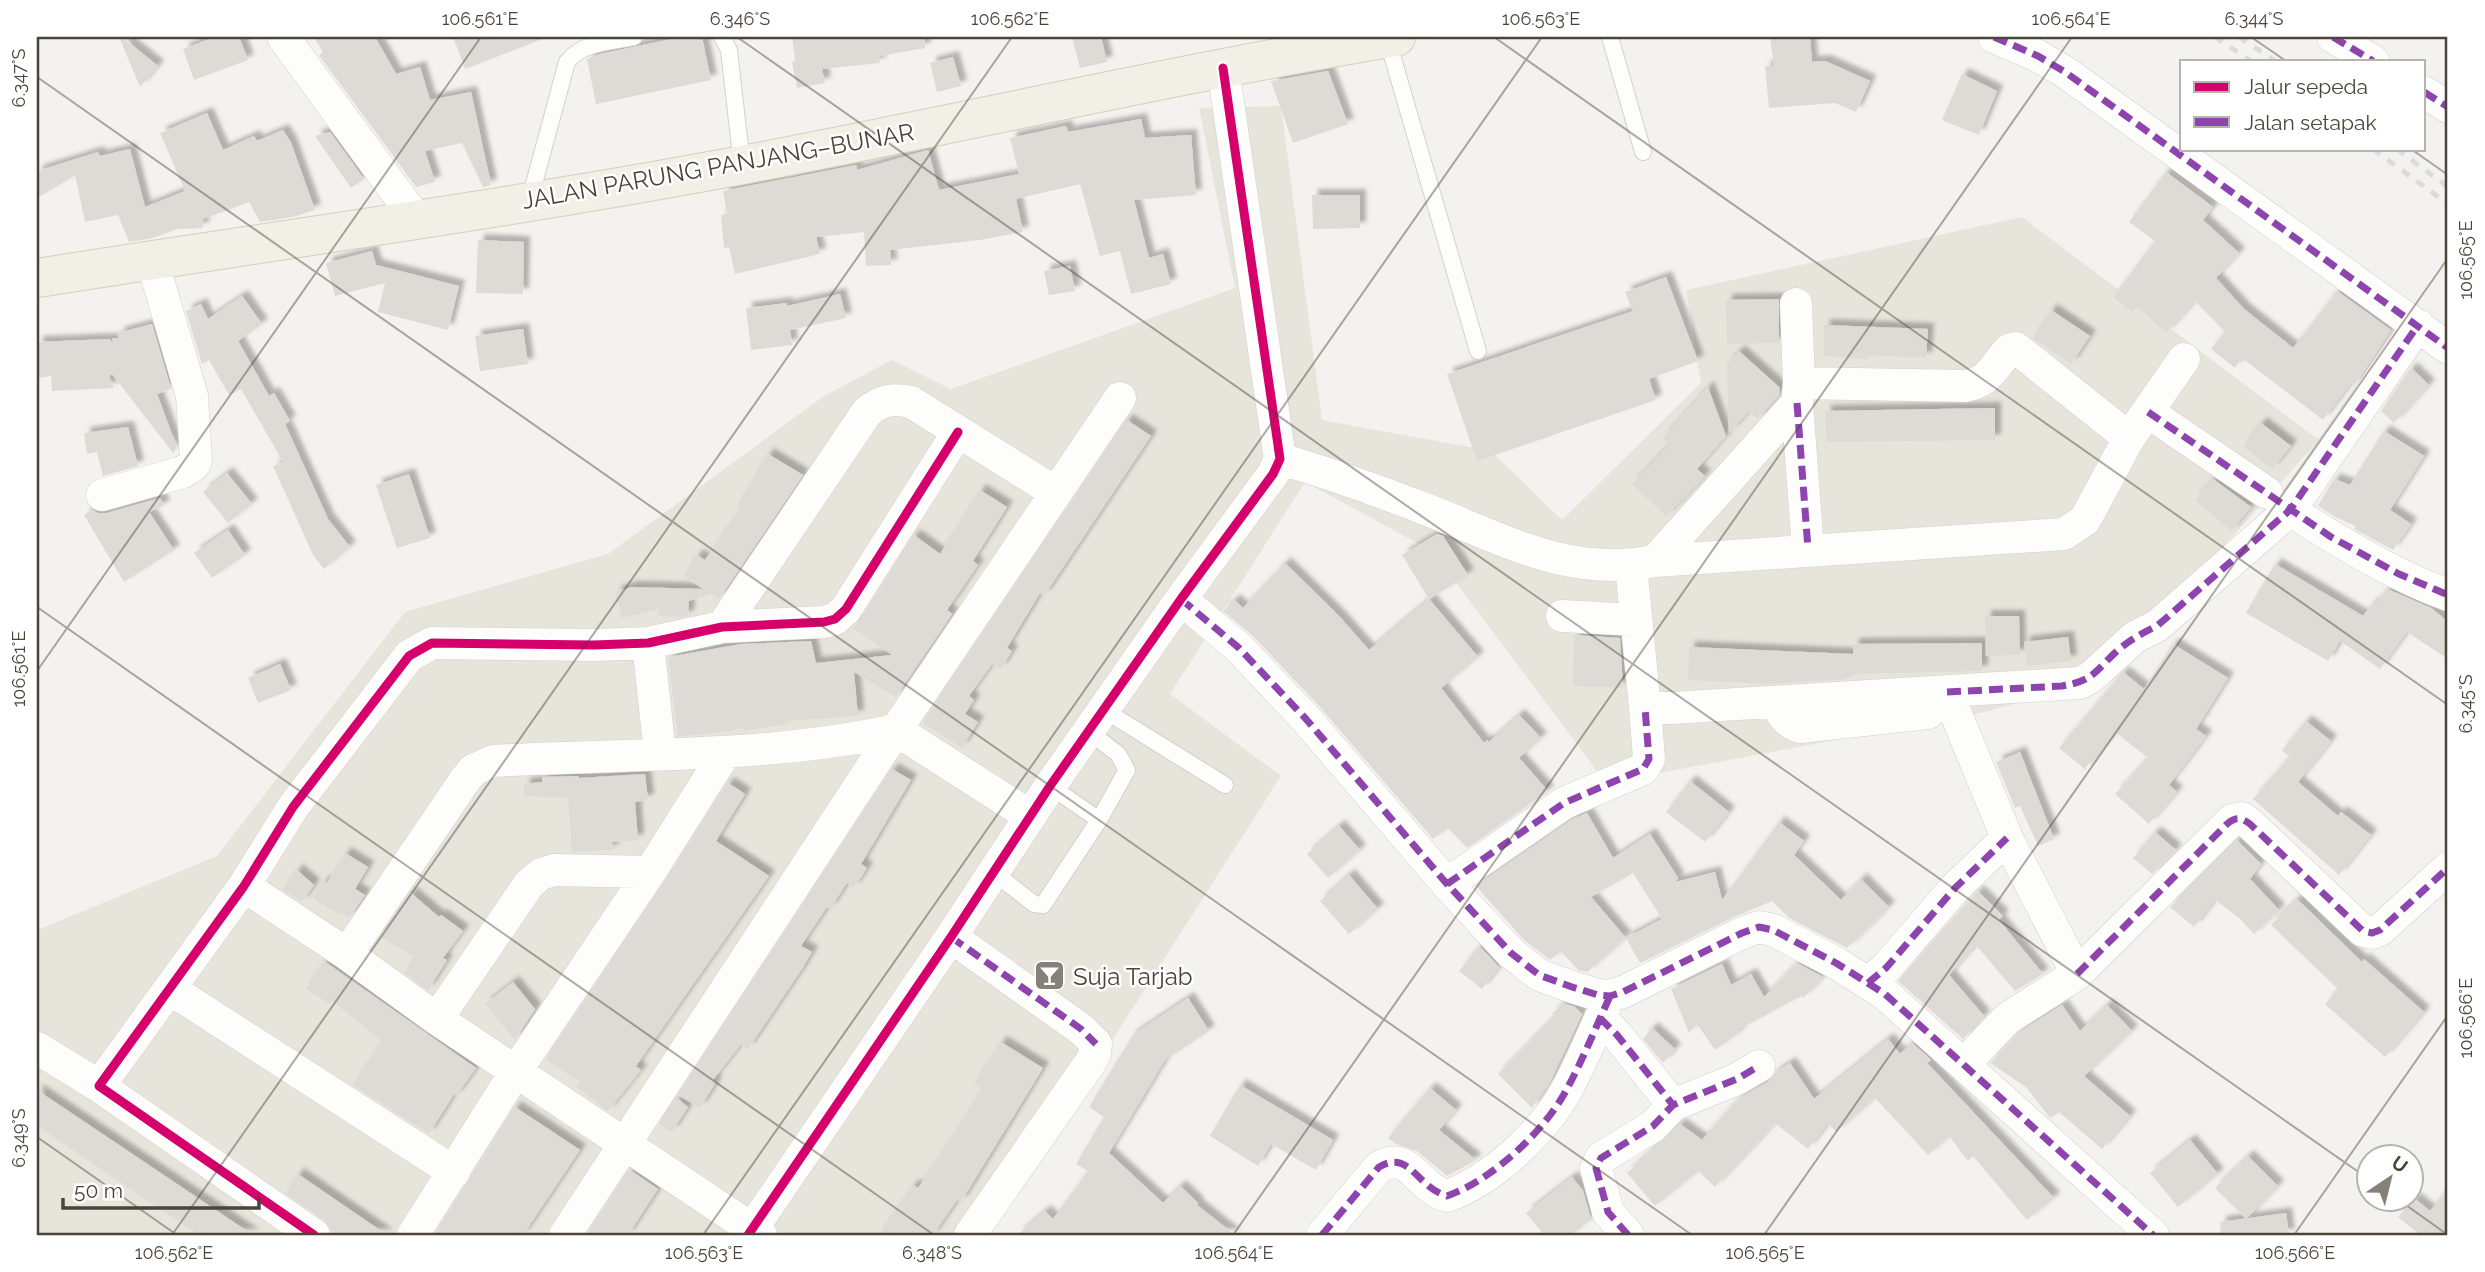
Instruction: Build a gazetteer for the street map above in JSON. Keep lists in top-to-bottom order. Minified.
{"streets":{"main road":["JALAN PARUNG PANJANG–BUNAR"]},"places":{"bar":["Suja Tarjab"]},"legend":["Jalur sepeda","Jalan setapak"],"scale_bar":"50 m","north":"top right","coordinates":["106.561°E","6.346°S","106.562°E","106.563°E","106.564°E","6.344°S","6.347°S","106.565°E","6.345°S","106.566°E","6.349°S","6.348°S"]}
